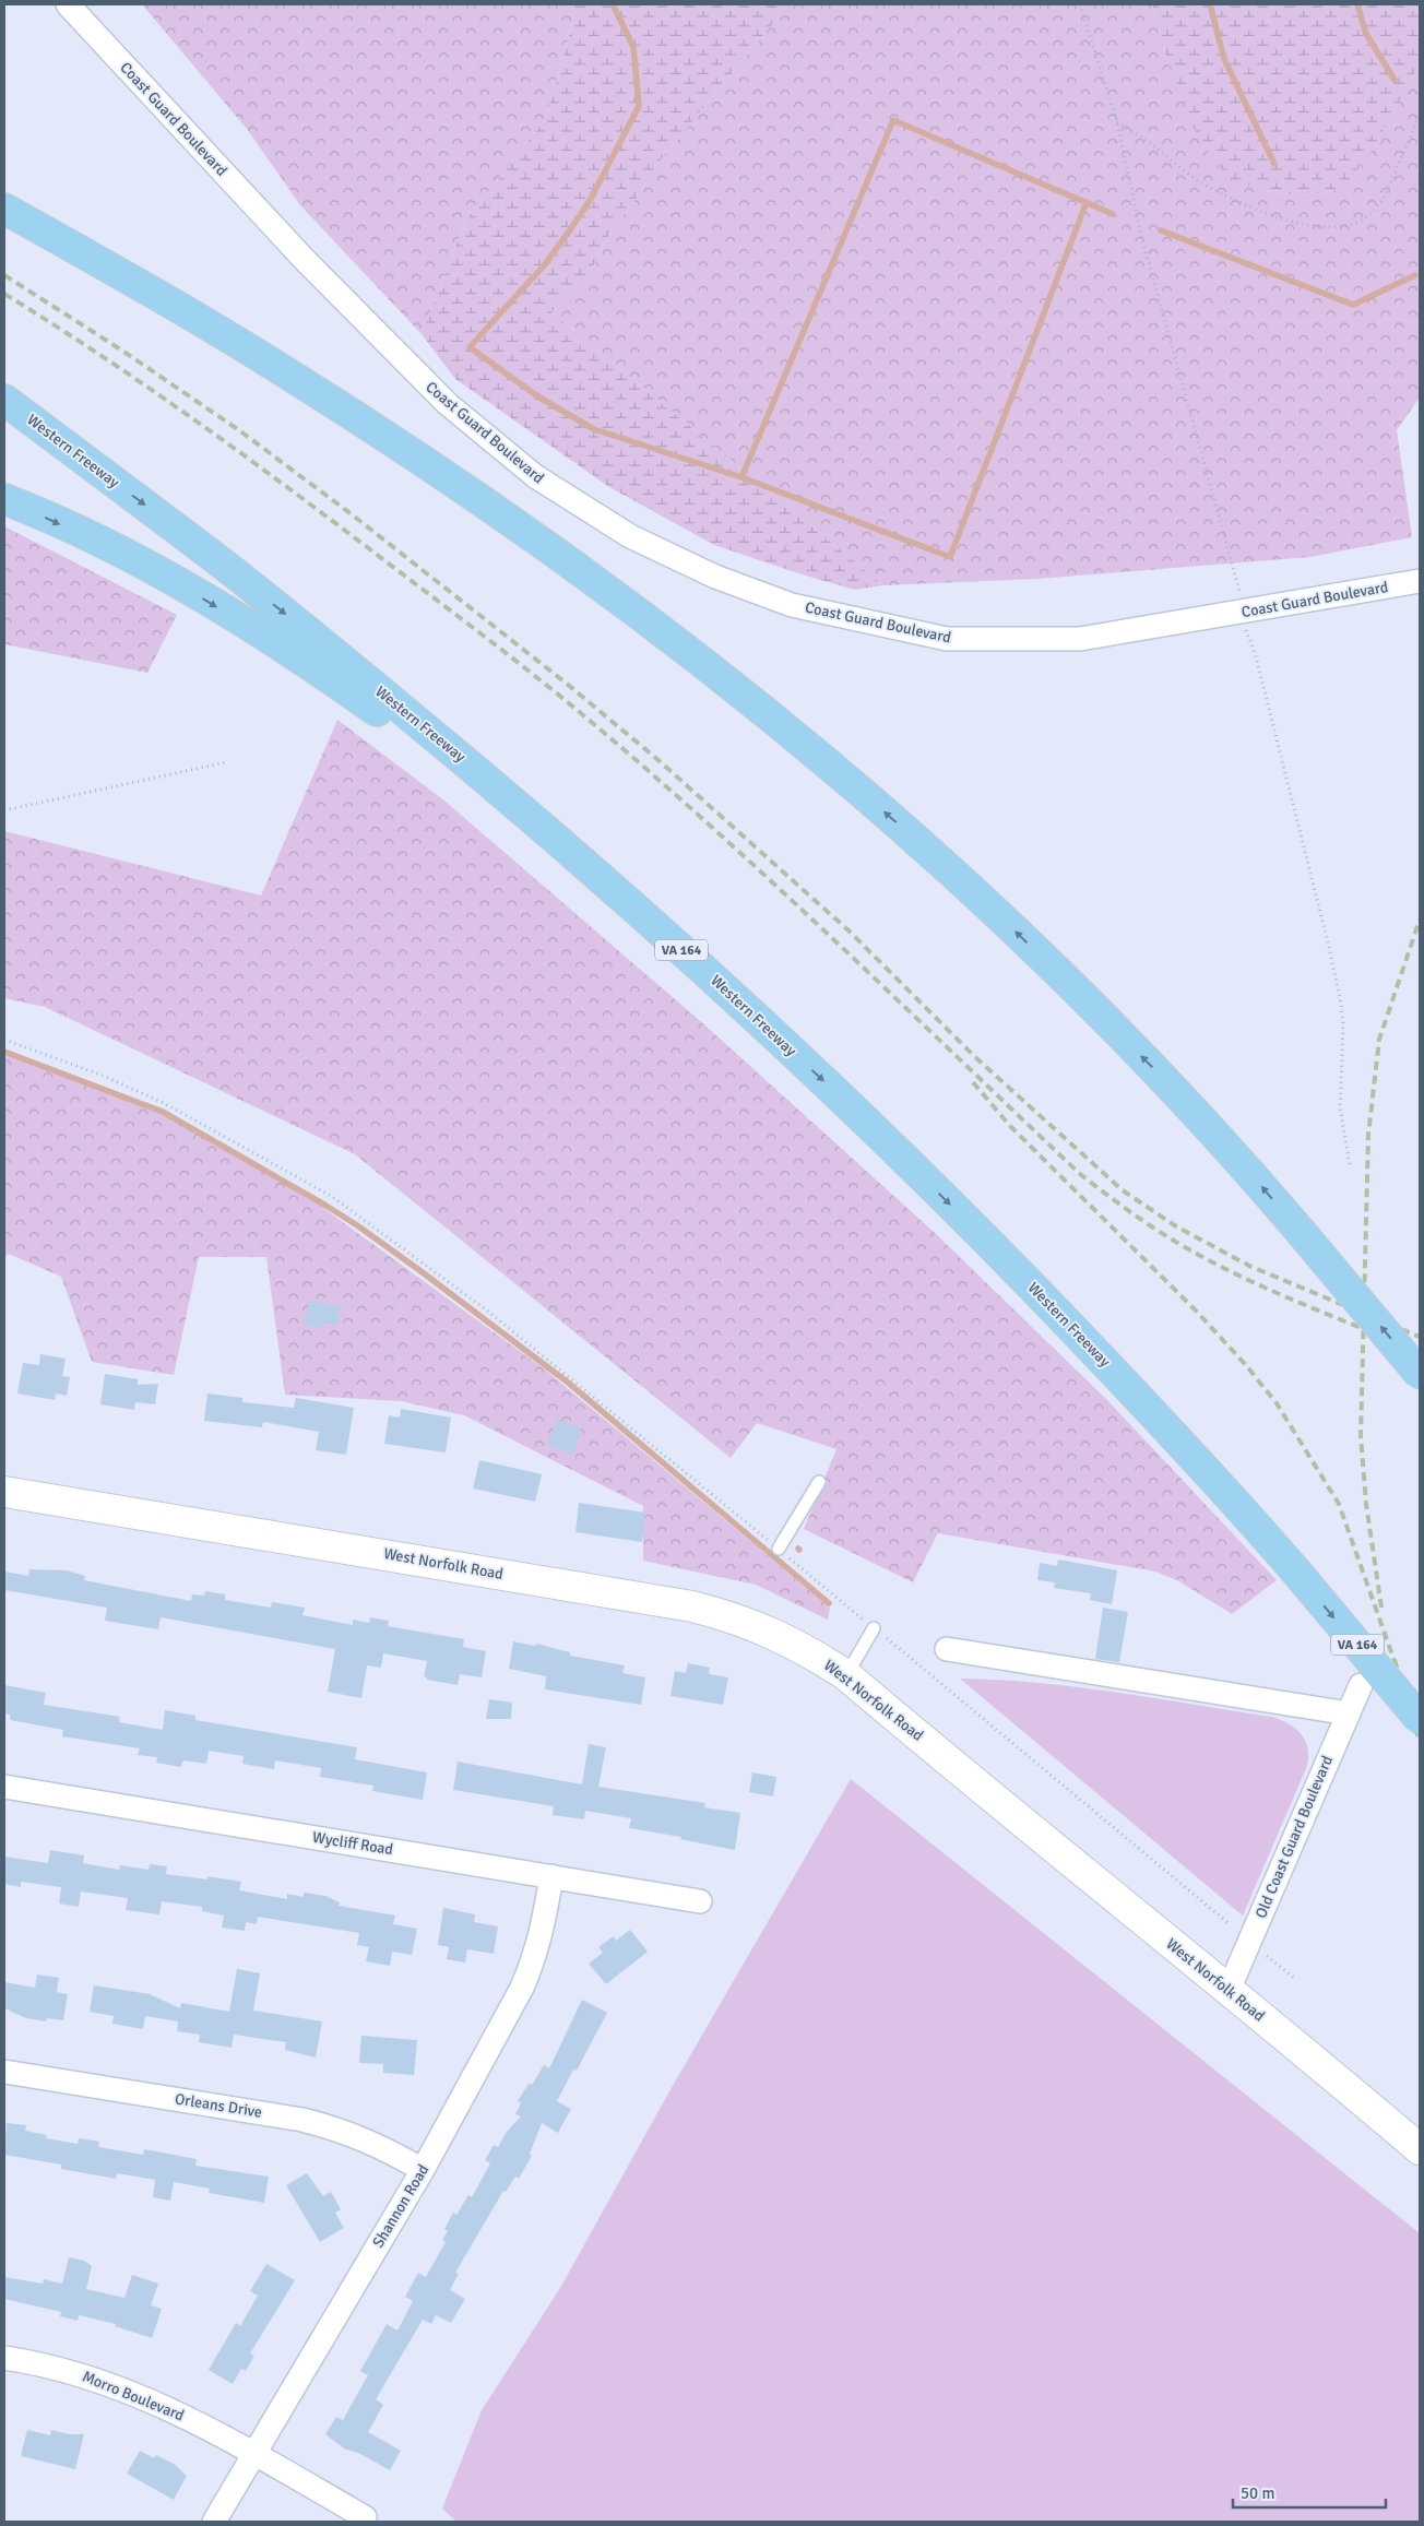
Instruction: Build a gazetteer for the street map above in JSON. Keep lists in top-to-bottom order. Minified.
{"streets":{"highway":["Western Freeway","VA 164"],"street":["Coast Guard Boulevard","West Norfolk Road","Old Coast Guard Boulevard","Wycliff Road","Orleans Drive","Shannon Road","Morro Boulevard"]},"crossings":[["West Norfolk Road","Old Coast Guard Boulevard"],["Wycliff Road","Shannon Road"],["Orleans Drive","Shannon Road"],["Shannon Road","Morro Boulevard"]],"scale_bar":"50 m"}
